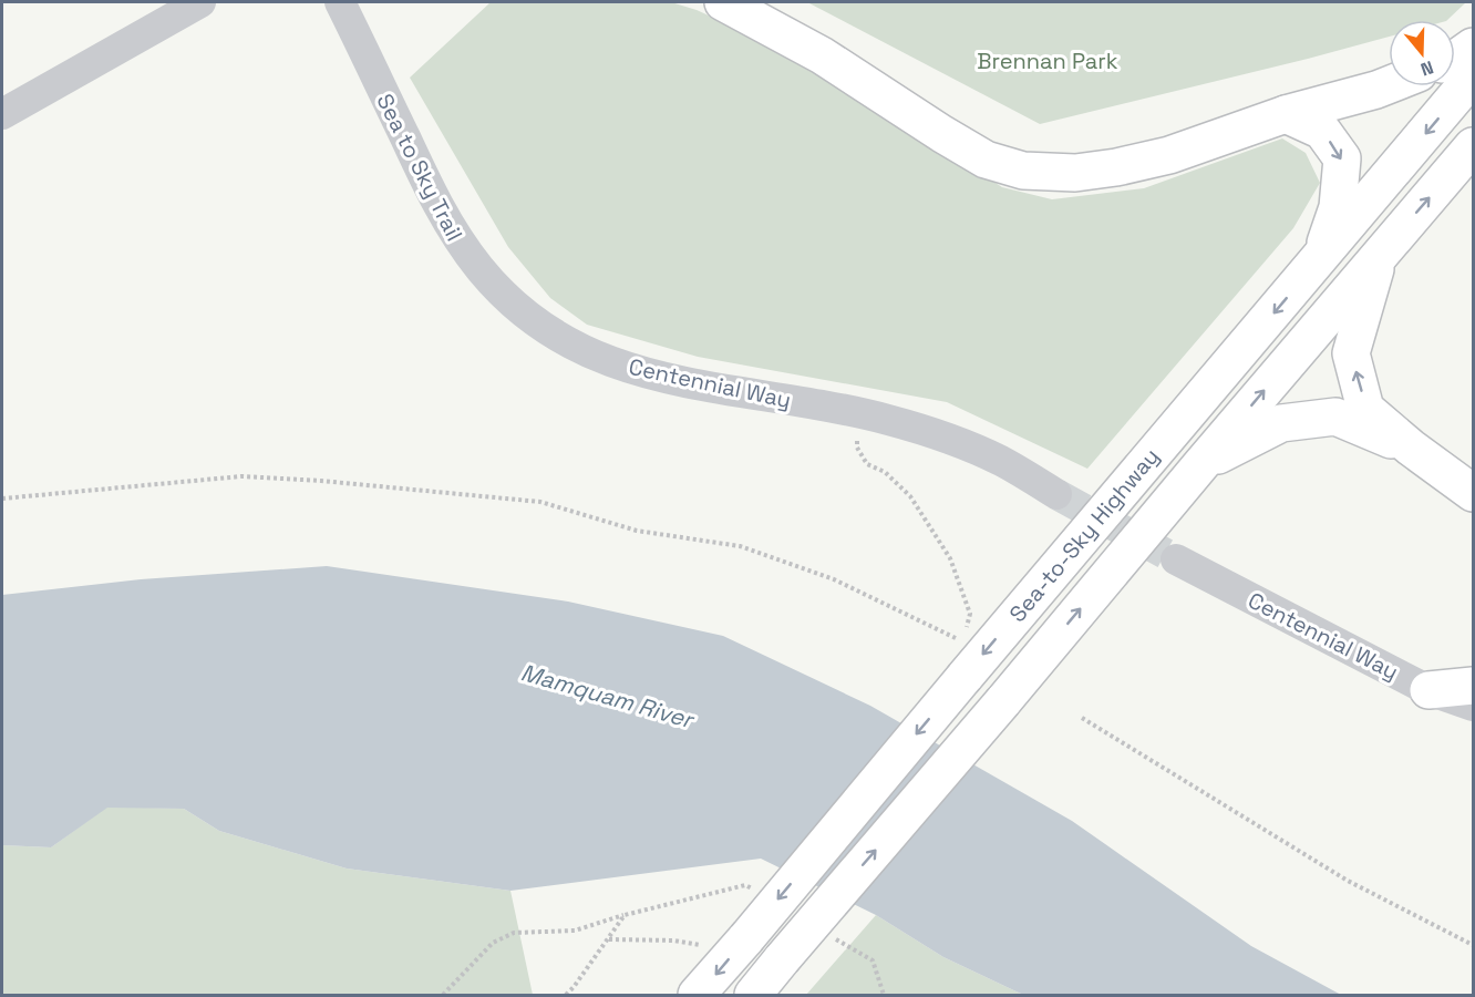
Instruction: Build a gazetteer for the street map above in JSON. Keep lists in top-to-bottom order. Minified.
{"streets":{"highway":["Sea-to-Sky Highway"],"street":["Centennial Way"]},"water":["Mamquam River"],"parks":["Brennan Park"],"north":"bottom"}
